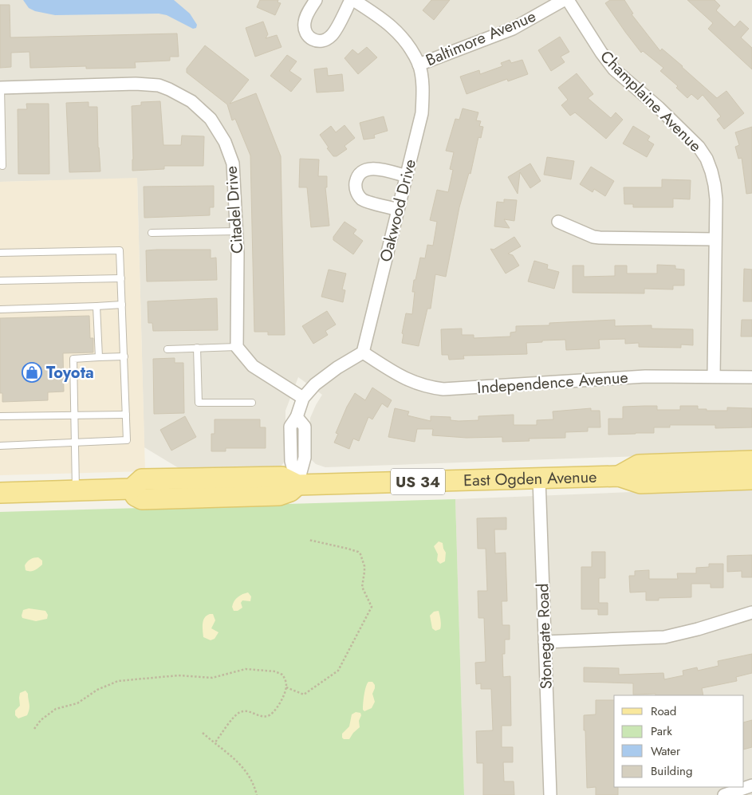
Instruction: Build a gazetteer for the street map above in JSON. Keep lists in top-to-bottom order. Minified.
{"streets":{"main road":["East Ogden Avenue","US 34"],"street":["Baltimore Avenue","Champlaine Avenue","Citadel Drive","Oakwood Drive","Independence Avenue","Stonegate Road"]},"crossings":[["Baltimore Avenue","Oakwood Drive"],["Champlaine Avenue","Independence Avenue"],["Oakwood Drive","Independence Avenue"],["East Ogden Avenue","Stonegate Road"]],"places":{"shop":["Toyota"]},"legend":["Road","Park","Water","Building"]}
